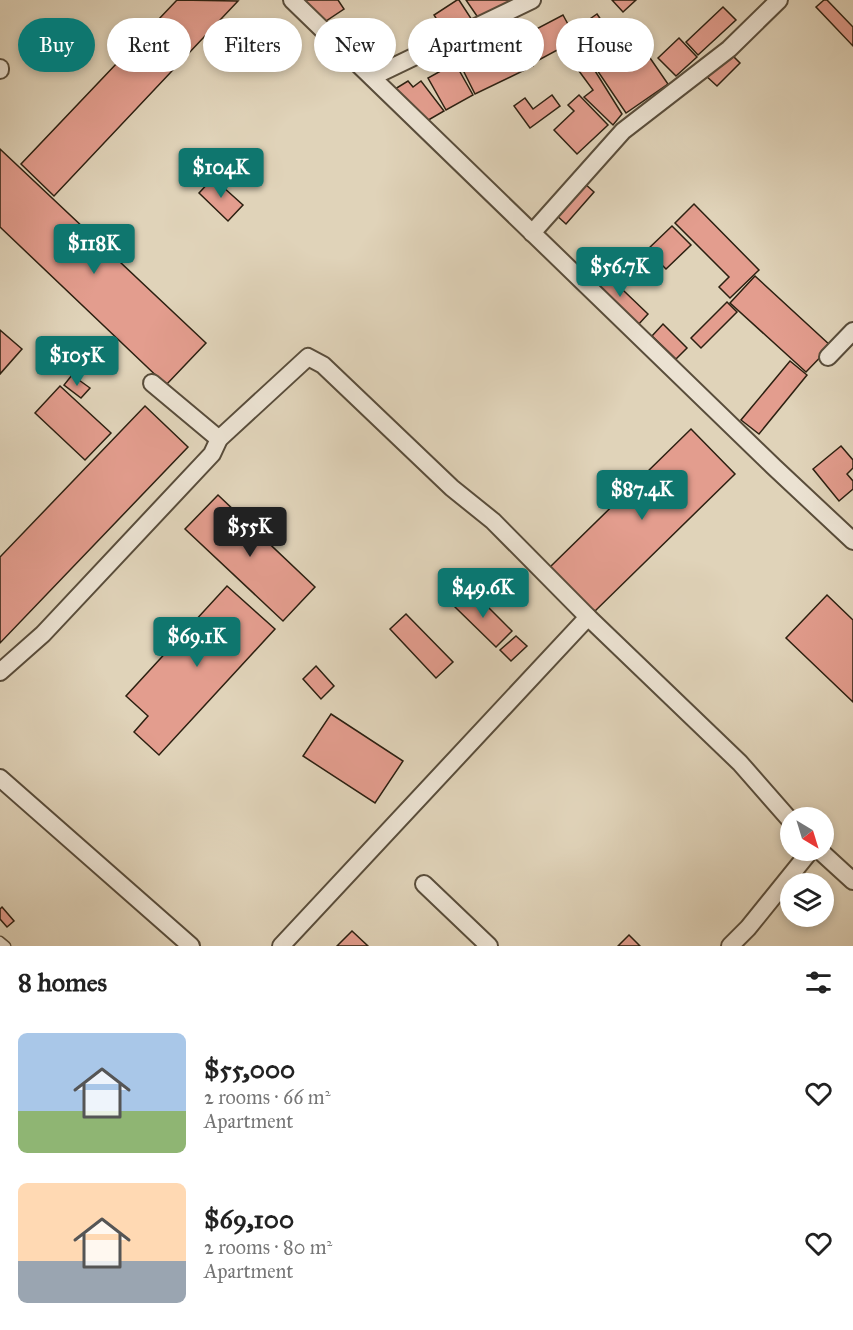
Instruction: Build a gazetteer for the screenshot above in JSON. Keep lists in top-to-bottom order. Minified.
{"north":"bottom right","page":{"chip":["Buy","Rent","Filters","New","Apartment","House"],"price":["$104K","$118K","$56.7K","$105K","$87.4K","$55K","$49.6K","$69.1K"],"heading":"8 homes","list":[{"name":"$55,000","note":"2 rooms · 66 m² · Apartment"},{"name":"$69,100","note":"2 rooms · 80 m² · Apartment"}]}}
